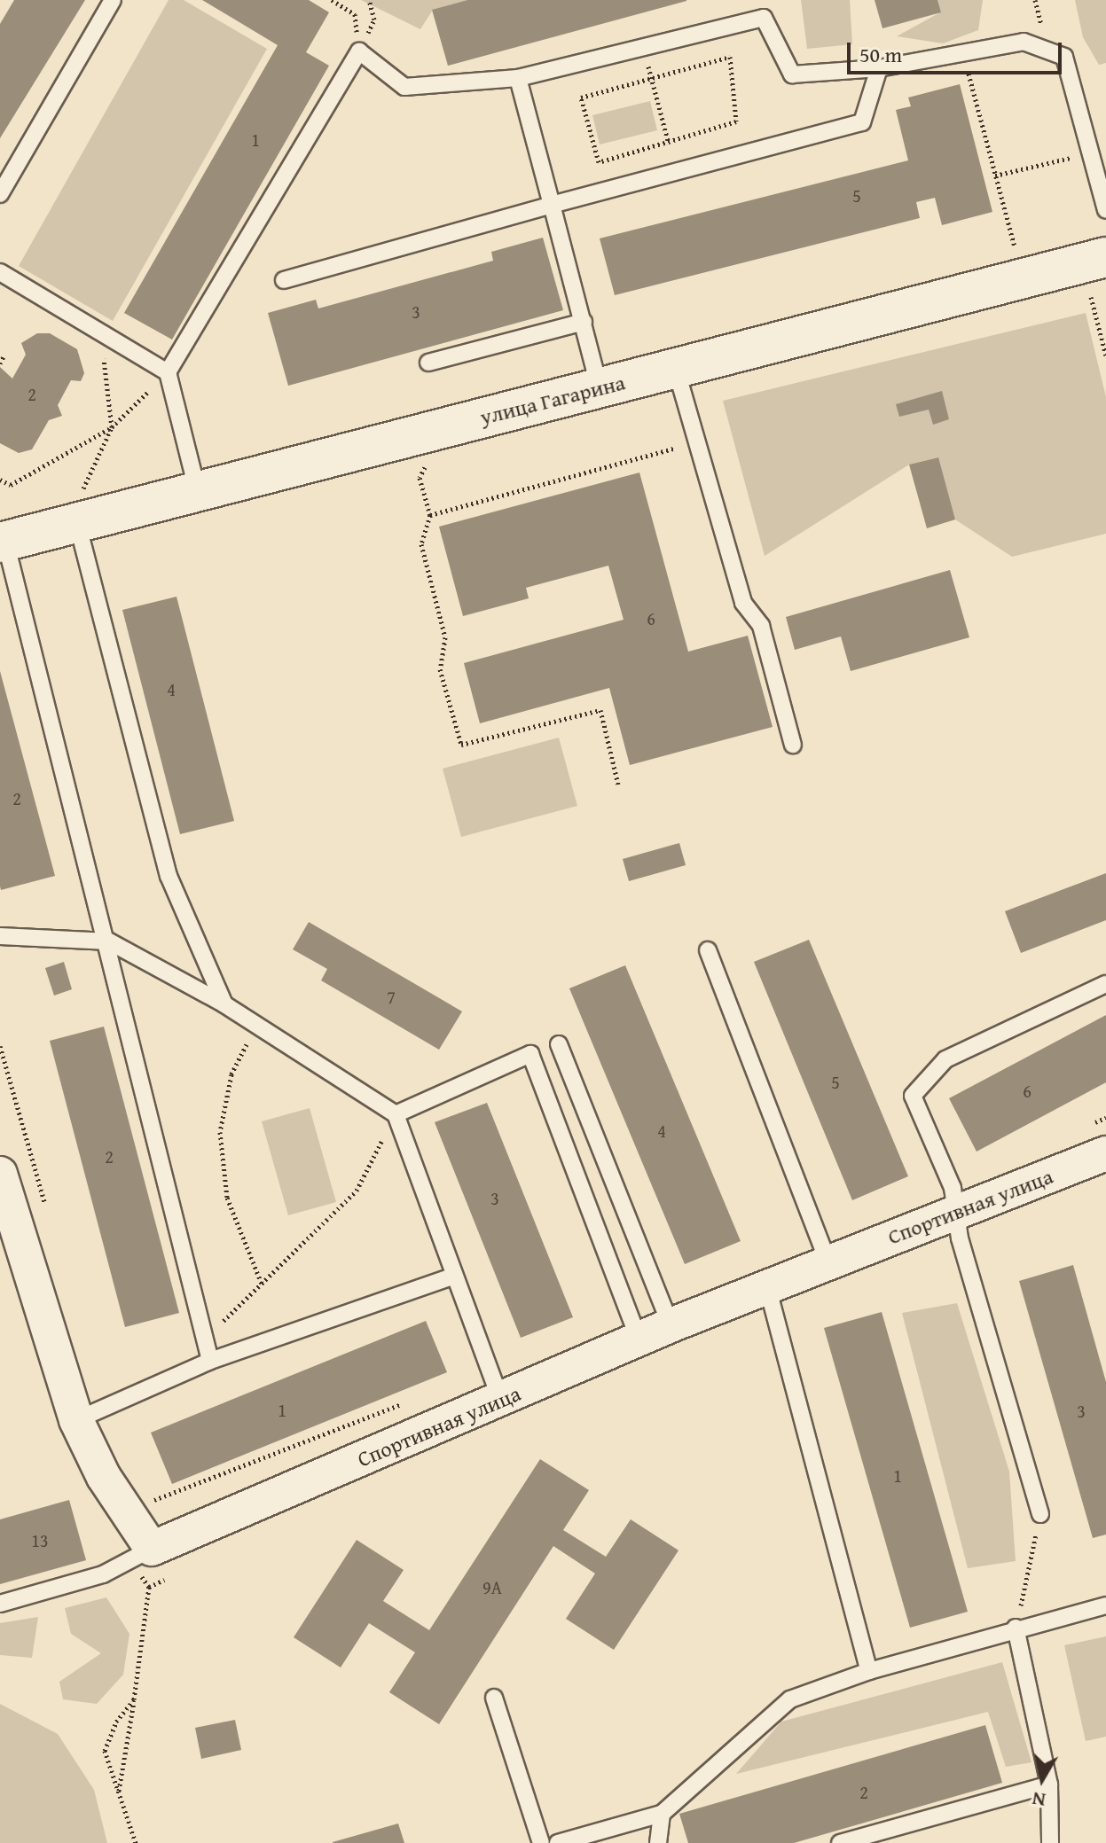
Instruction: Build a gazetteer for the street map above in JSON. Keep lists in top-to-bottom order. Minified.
{"streets":{"street":["улица Гагарина","Спортивная улица"]},"house_numbers":["1","5","3","2","6","4","2","7","5","6","4","2","3","1","3","1","13","9А","2"],"scale_bar":"50 m","north":"bottom"}
